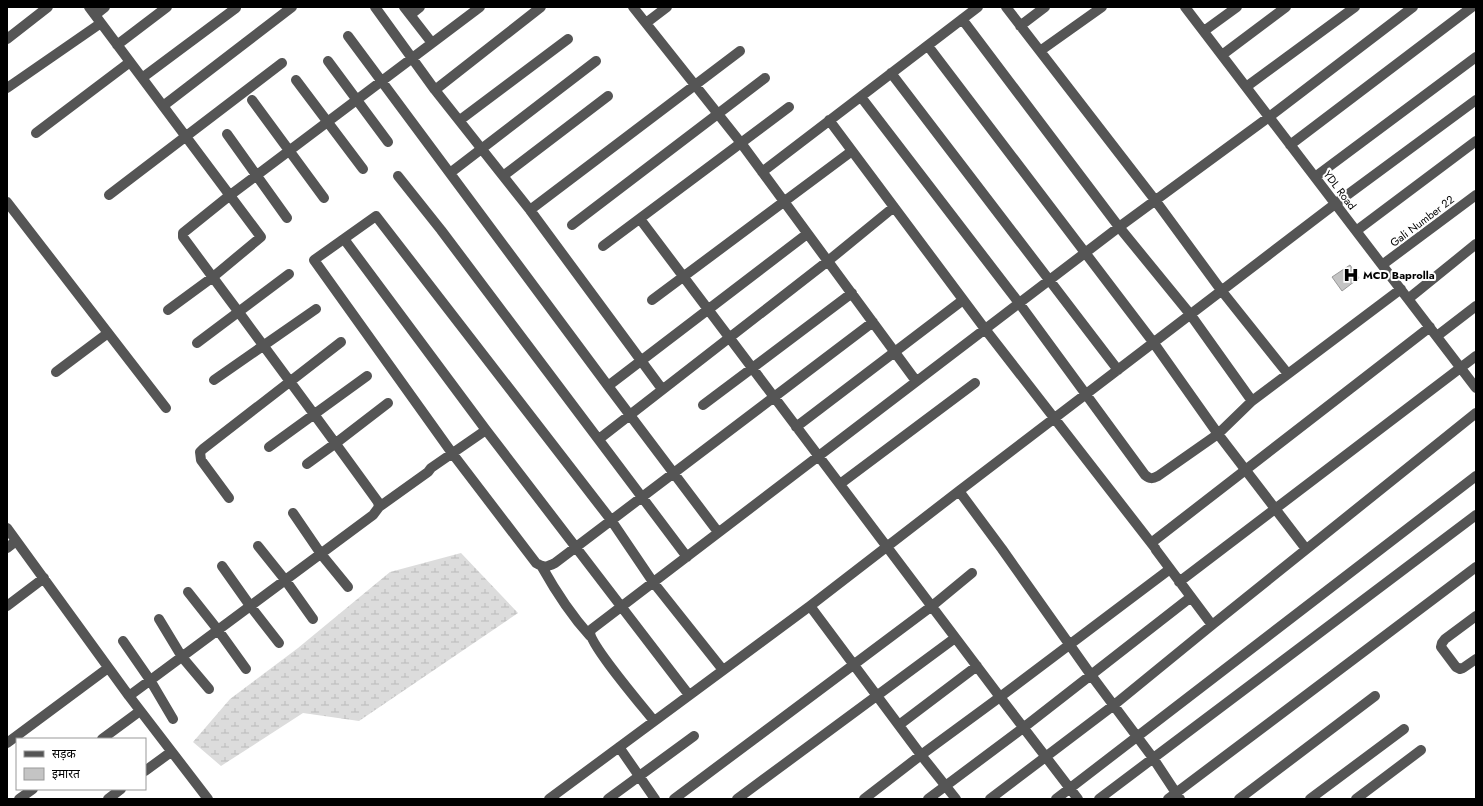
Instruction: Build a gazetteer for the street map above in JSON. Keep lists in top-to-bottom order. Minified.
{"streets":{"street":["YDL Road","Gali Number 22"]},"crossings":[["YDL Road","Gali Number 22"]],"places":{"hospital":["MCD Baprolla"]},"legend":["सड़क","इमारत"]}
